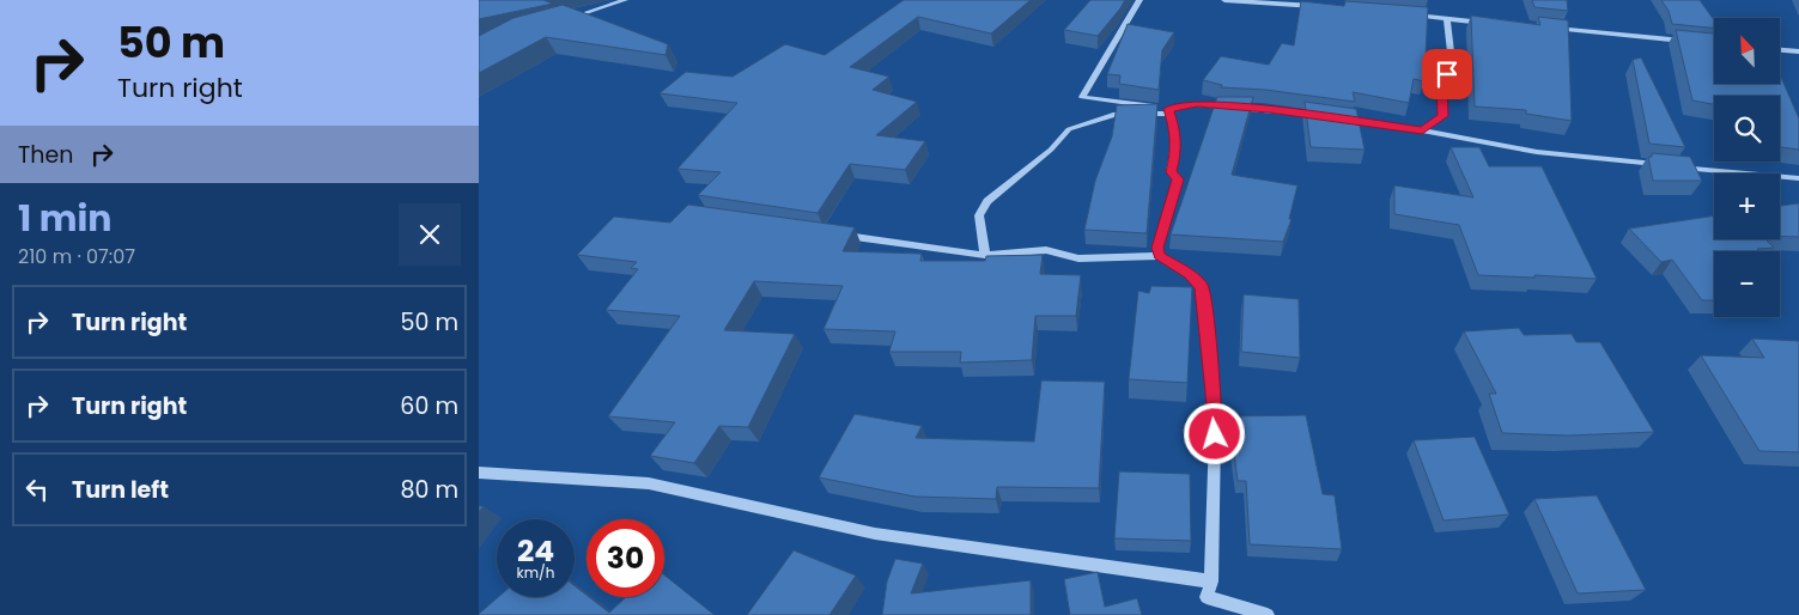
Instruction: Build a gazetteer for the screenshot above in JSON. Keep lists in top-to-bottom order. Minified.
{"north":"top left","page":{"turn":["50 m","Turn right"],"map_buttons":["+","−"],"then":"Then","heading":["1 min","210 m · 07:07"],"list":[{"name":"Turn right","value":"50 m"},{"name":"Turn right","value":"60 m"},{"name":"Turn left","value":"80 m"}],"speed":"24 km/h","limit":"30"}}
